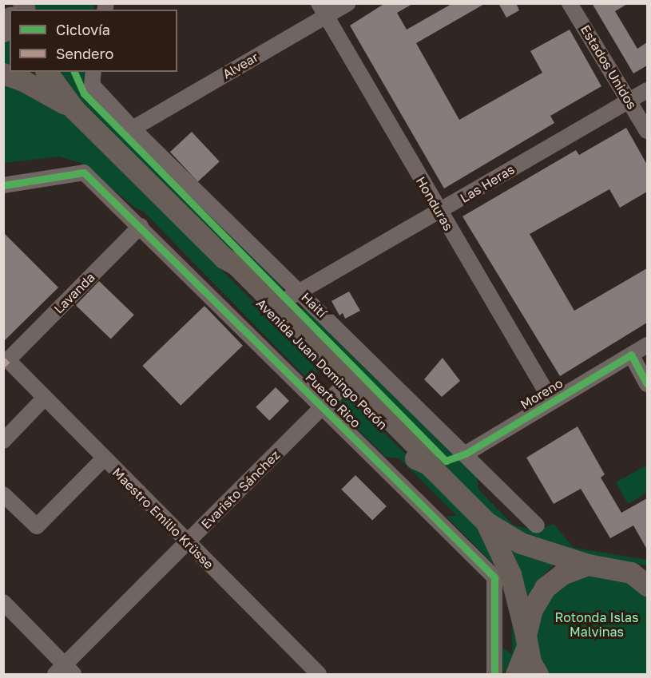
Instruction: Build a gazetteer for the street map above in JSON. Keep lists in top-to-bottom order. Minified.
{"streets":{"main road":["Avenida Juan Domingo Perón"],"street":["Alvear","Estados Unidos","Las Heras","Honduras","Lavanda","Haití","Moreno","Puerto Rico","Evaristo Sánchez","Maestro Emilio Krüsse"]},"crossings":[["Alvear","Honduras"],["Alvear","Haití"],["Estados Unidos","Las Heras"],["Las Heras","Honduras"],["Las Heras","Haití"],["Las Heras","Avenida Juan Domingo Perón"],["Honduras","Moreno"],["Lavanda","Puerto Rico"],["Lavanda","Maestro Emilio Krüsse"],["Haití","Moreno"],["Avenida Juan Domingo Perón","Evaristo Sánchez"],["Puerto Rico","Evaristo Sánchez"],["Evaristo Sánchez","Maestro Emilio Krüsse"]],"parks":["Rotonda Islas Malvinas"],"legend":["Ciclovía","Sendero"]}
